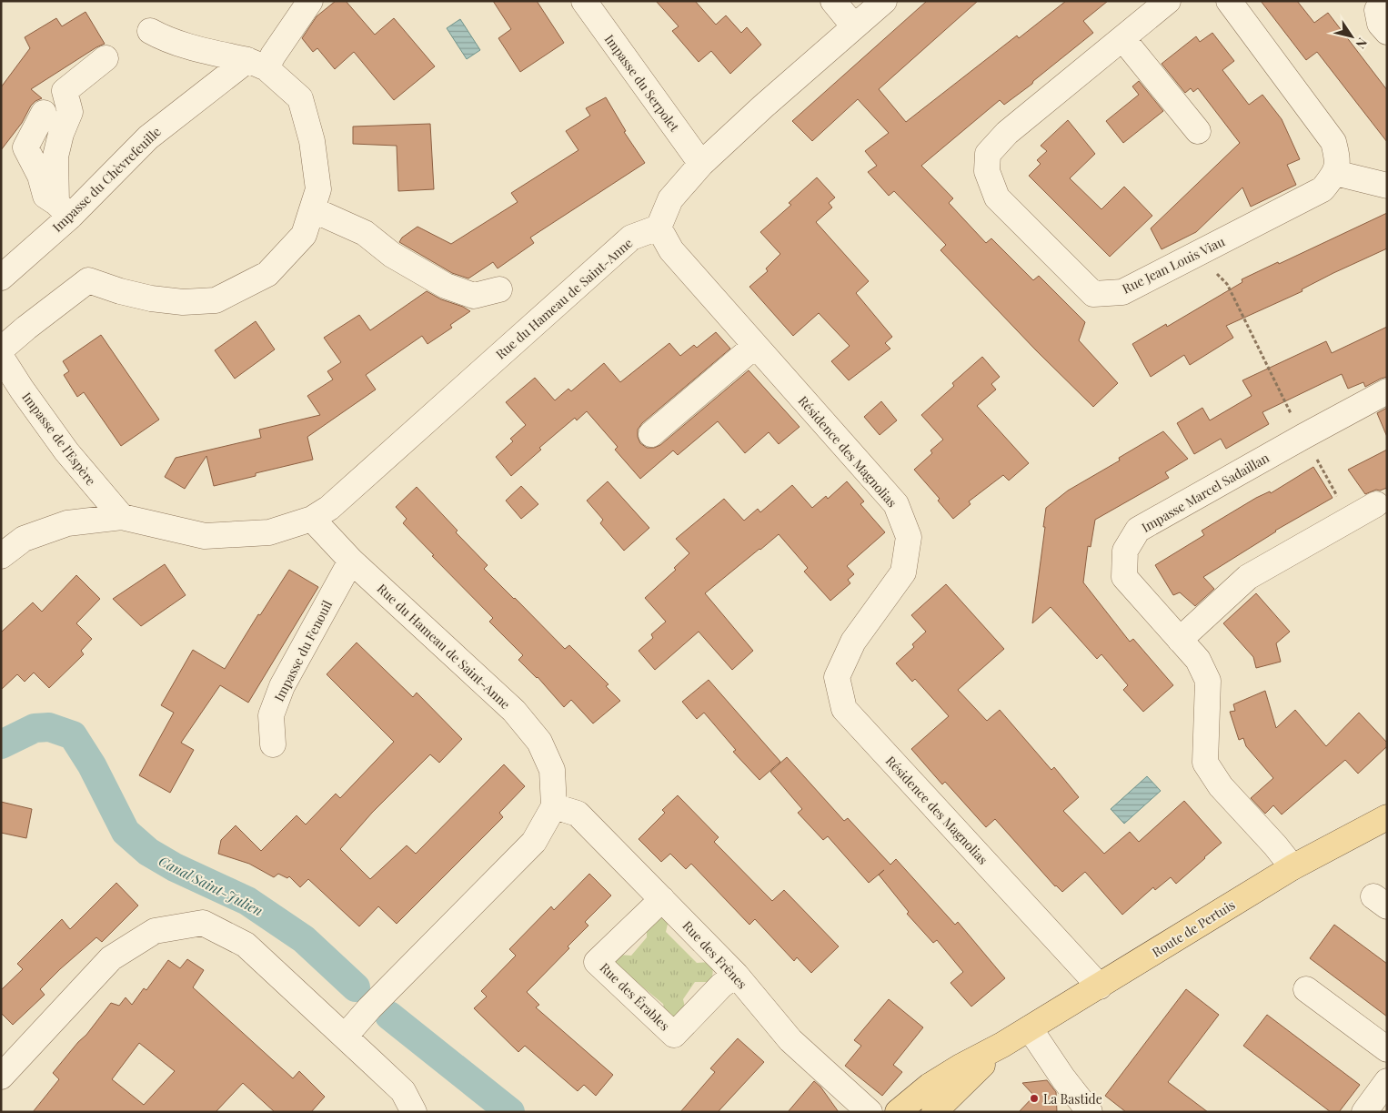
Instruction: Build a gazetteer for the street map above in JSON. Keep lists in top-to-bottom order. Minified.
{"streets":{"main road":["Route de Pertuis"],"street":["Impasse du Serpolet","Impasse du Chèvrefeuille","Rue Jean Louis Viau","Rue du Hameau de Saint-Anne","Impasse de l'Espère","Résidence des Magnolias","Impasse Marcel Sadaillan","Impasse du Fenouil","Rue des Frênes","Rue des Érables"]},"crossings":[["Rue du Hameau de Saint-Anne","Résidence des Magnolias"],["Rue du Hameau de Saint-Anne","Impasse du Fenouil"],["Rue du Hameau de Saint-Anne","Rue des Frênes"],["Résidence des Magnolias","Route de Pertuis"],["Impasse Marcel Sadaillan","Route de Pertuis"],["Rue des Frênes","Rue des Érables"]],"water":["Canal Saint-Julien"],"places":["La Bastide"],"north":"bottom right"}
